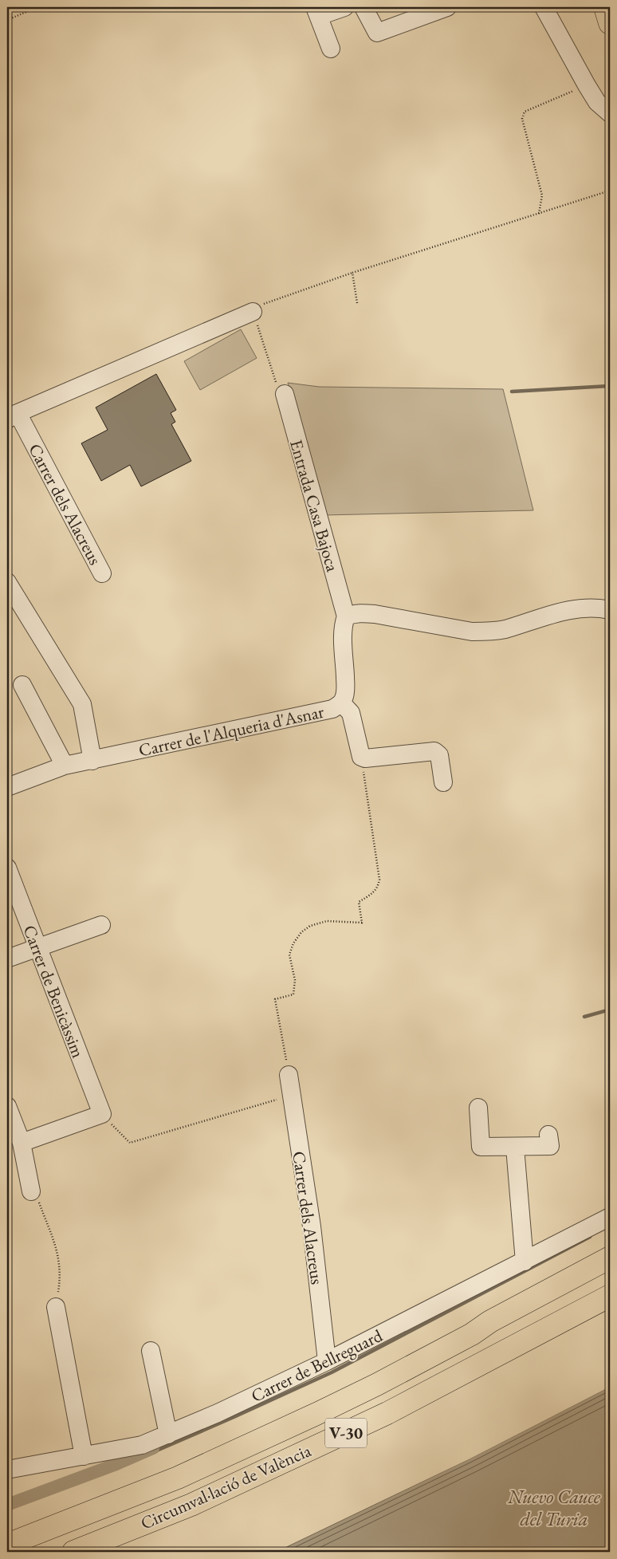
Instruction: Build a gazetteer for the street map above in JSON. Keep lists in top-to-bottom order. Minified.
{"streets":{"highway":["V-30","Circumval·lació de València"],"street":["Carrer dels Alacreus","Entrada Casa Bajoca","Carrer de l'Alqueria d'Asnar","Carrer de Benicàssim","Carrer de Bellreguard"]},"crossings":[["Carrer dels Alacreus","Carrer de Bellreguard"],["Entrada Casa Bajoca","Carrer de l'Alqueria d'Asnar"],["V-30","Circumval·lació de València"]],"water":["Nuevo Cauce del Turia"]}
